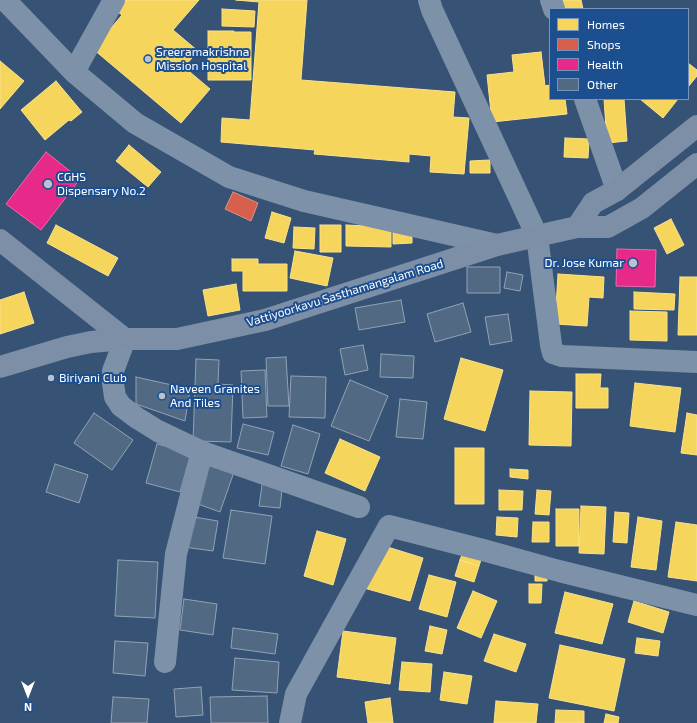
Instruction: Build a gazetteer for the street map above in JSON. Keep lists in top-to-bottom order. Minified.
{"streets":{"main road":["Vattiyoorkavu Sasthamangalam Road"]},"places":["Sreeramakrishna Mission Hospital","CGHS Dispensary No.2","Dr. Jose Kumar","Biriyani Club","Naveen Granites And Tiles"],"legend":["Homes","Shops","Health","Other"],"north":"bottom"}
